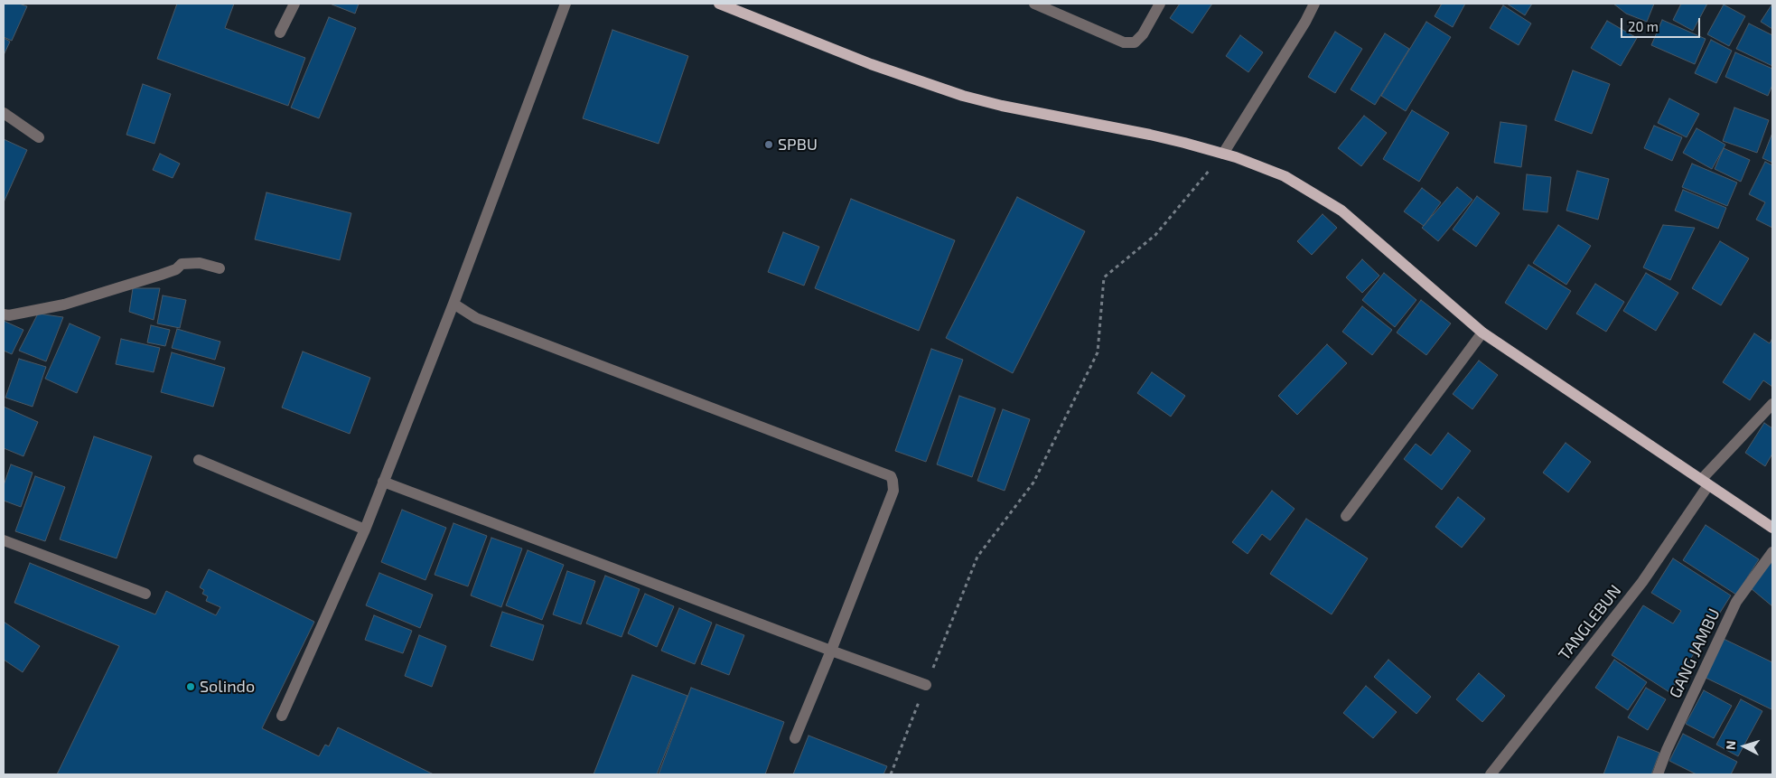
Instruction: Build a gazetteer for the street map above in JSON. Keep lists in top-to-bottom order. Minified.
{"streets":{"street":["TANGLEBUN","GANG JAMBU"]},"places":["SPBU","Solindo"],"scale_bar":"20 m","north":"left"}
